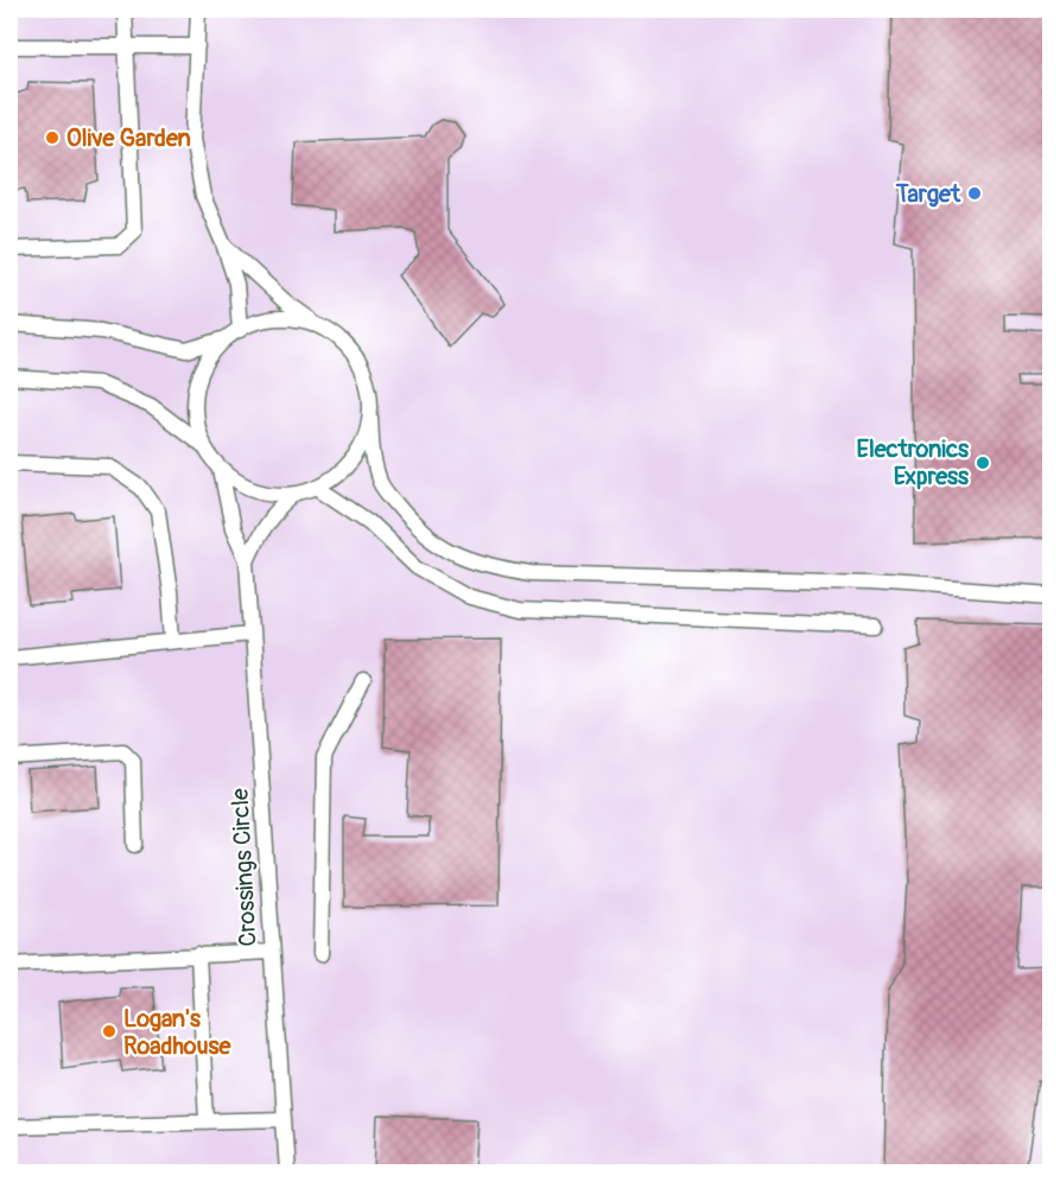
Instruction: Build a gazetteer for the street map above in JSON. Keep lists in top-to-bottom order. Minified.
{"streets":{"lane":["Crossings Circle"]},"places":["Olive Garden","Target","Electronics Express","Logan's Roadhouse"]}
